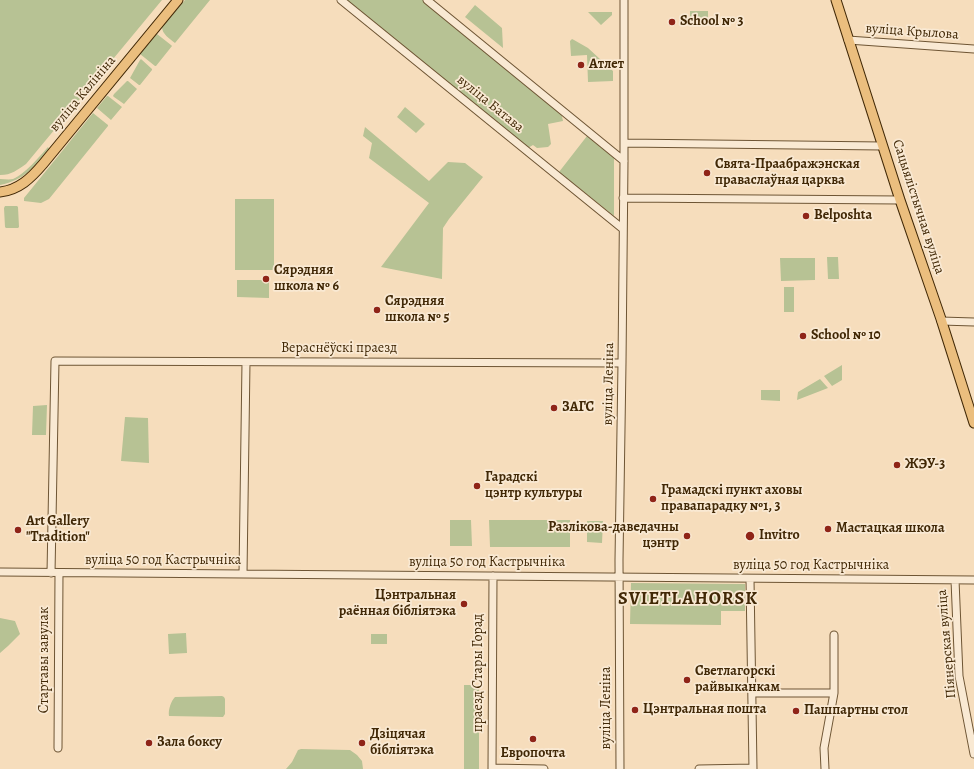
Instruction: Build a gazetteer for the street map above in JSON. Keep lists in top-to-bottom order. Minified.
{"streets":{"main road":["вуліца Калініна","Сацыялістычная вуліца"],"street":["вуліца Крылова","вуліца Батава","Вераснёўскі праезд","вуліца Леніна","вуліца 50 год Кастрычніка","Піянерская вуліца","Стартавы завулак","праезд Стары Горад"]},"crossings":[["вуліца Крылова","Сацыялістычная вуліца"],["вуліца Батава","вуліца Леніна"],["Вераснёўскі праезд","вуліца Леніна"],["Вераснёўскі праезд","Стартавы завулак"],["вуліца Леніна","вуліца 50 год Кастрычніка"],["вуліца 50 год Кастрычніка","Піянерская вуліца"],["вуліца 50 год Кастрычніка","Стартавы завулак"],["вуліца 50 год Кастрычніка","праезд Стары Горад"]],"districts":["SVIETLAHORSK"],"places":["School № 3","Атлет","Свята-Праабражэнская праваслаўная царква","Belposhta","Сярэдняя школа № 6","Сярэдняя школа № 5","School № 10","ЗАГС","ЖЭУ-3","Гарадскі цэнтр культуры","Грамадскі пункт аховы правапарадку №1, 3","Мастацкая школа","Art Gallery \"Tradition\"","Разлікова-даведачны цэнтр","Invitro","Цэнтральная раённая бібліятэка","Светлагорскі райвыканкам","Цэнтральная пошта","Пашпартны стол","Европочта","Зала боксу","Дзіцячая бібліятэка"]}
